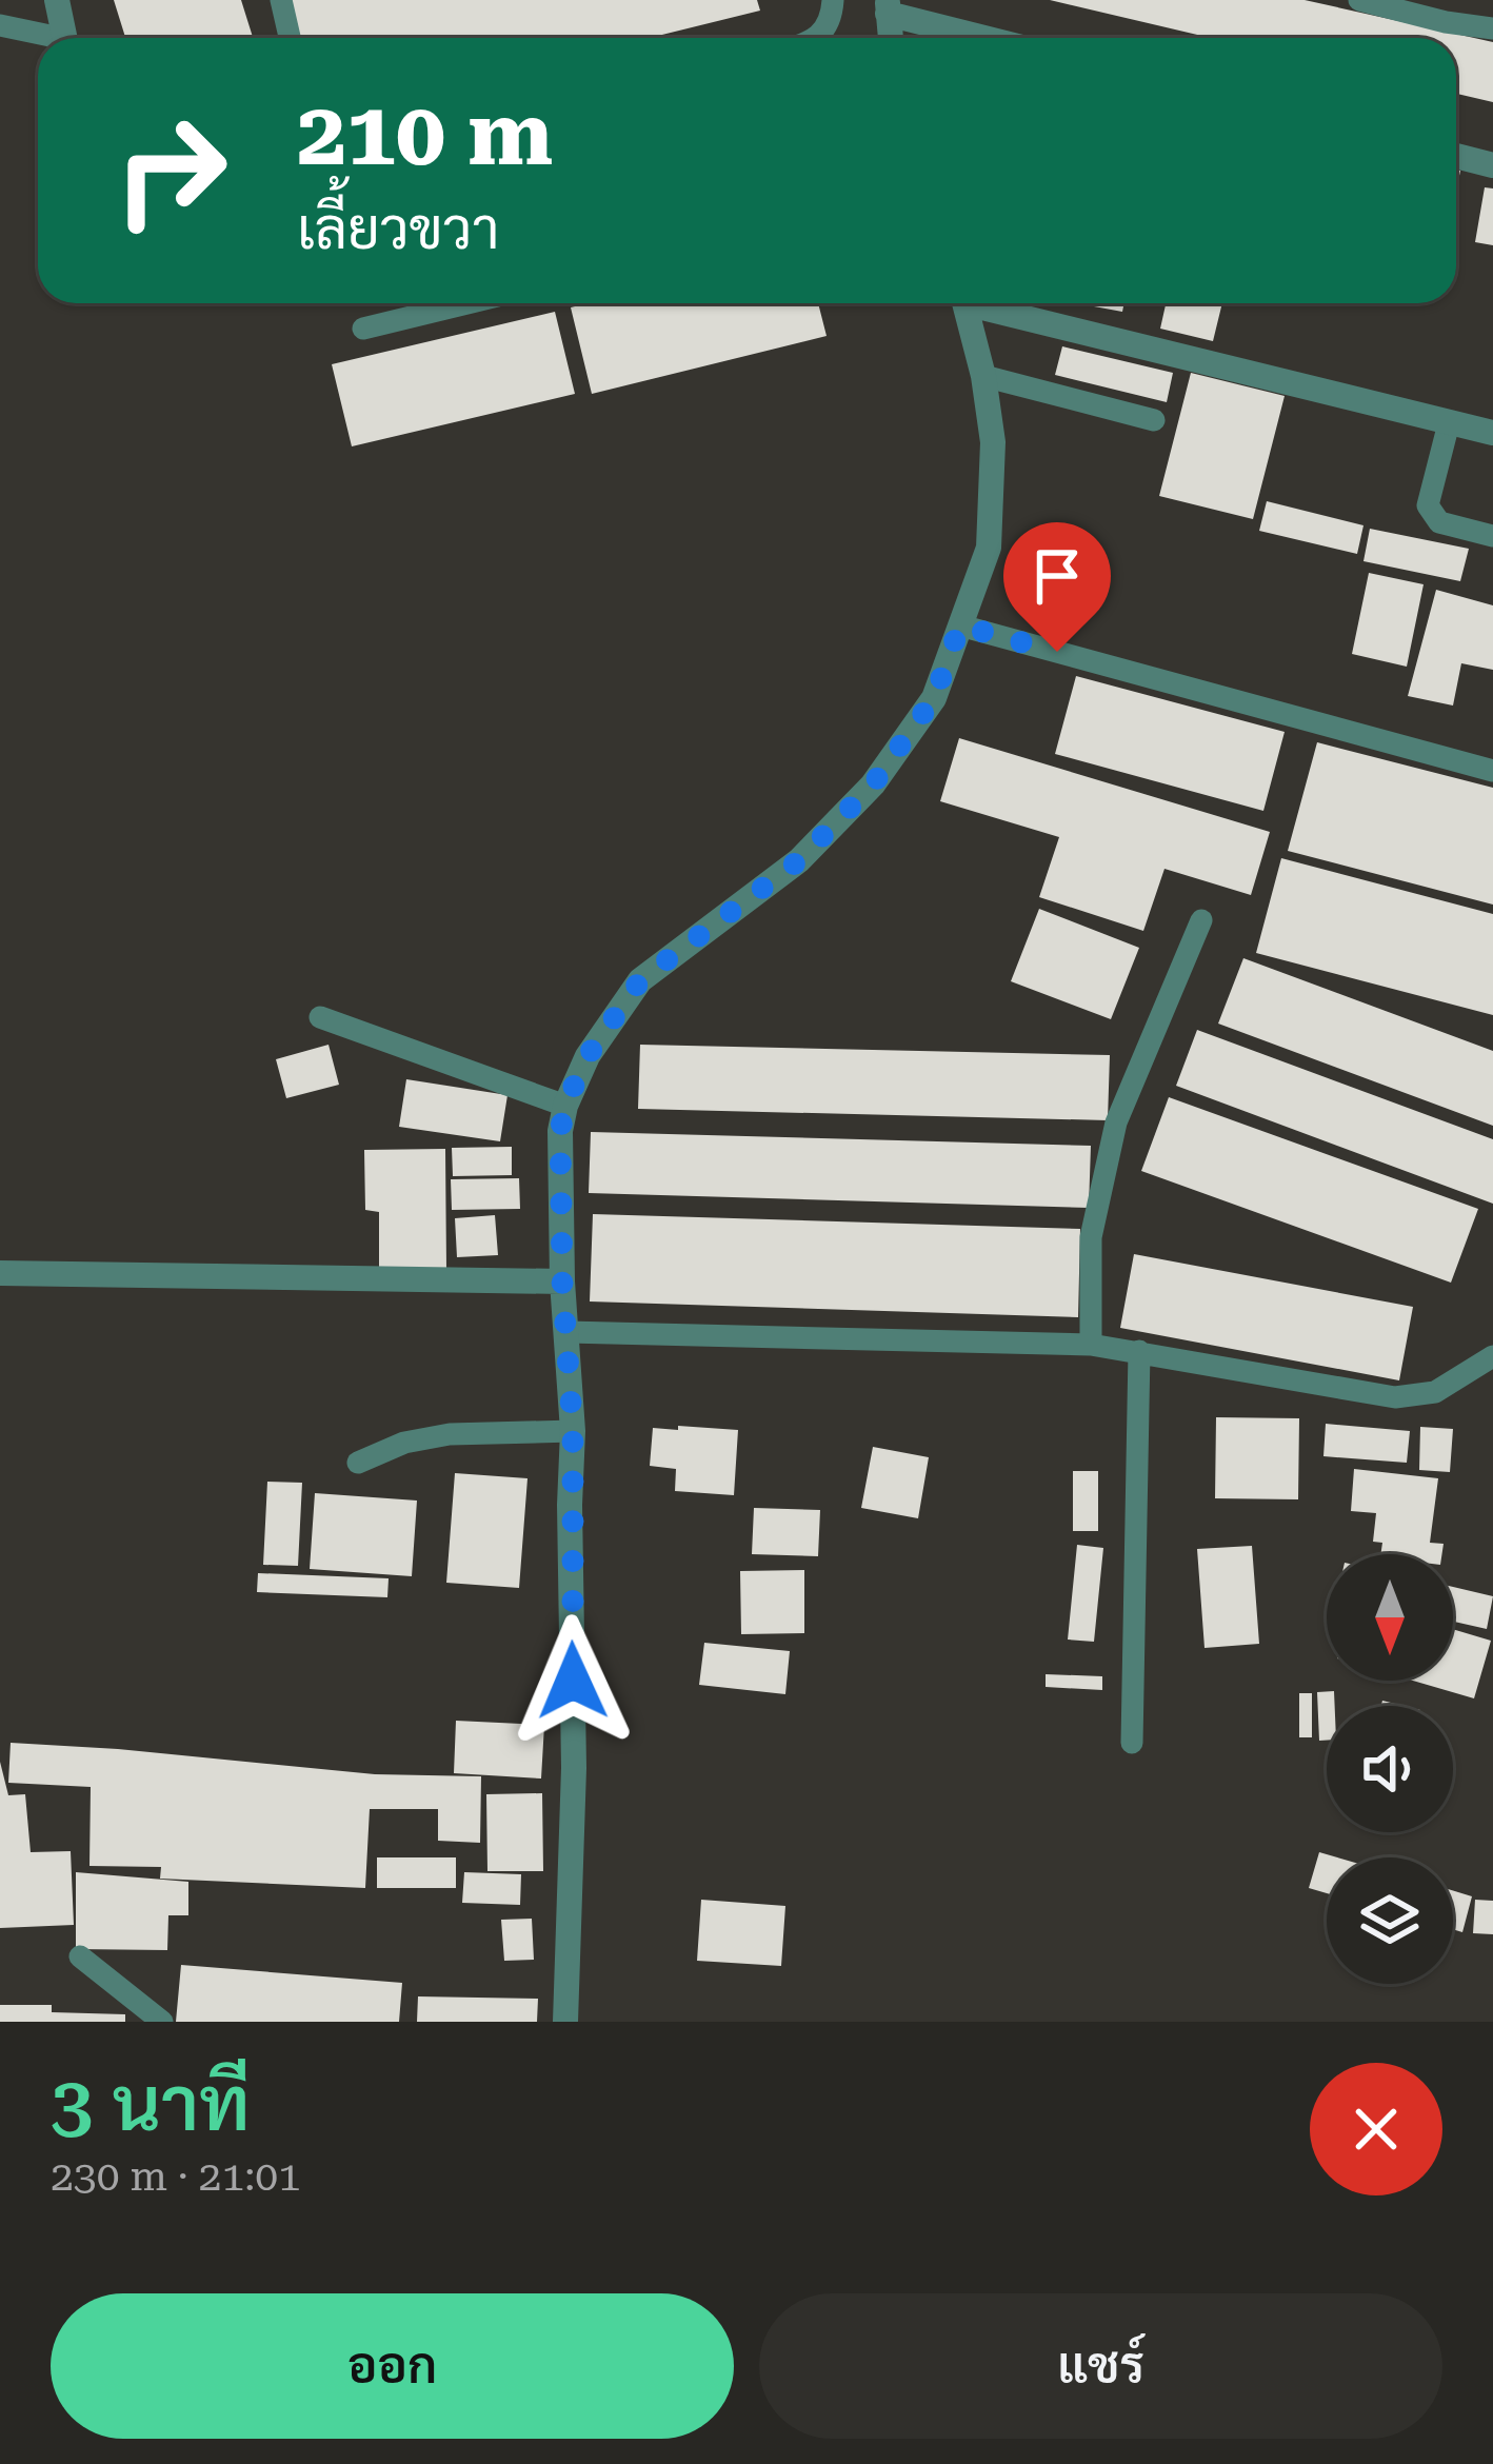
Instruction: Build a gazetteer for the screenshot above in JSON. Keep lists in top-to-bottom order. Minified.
{"north":"bottom","page":{"turn":["210 m","เลี้ยวขวา"],"heading":["3 นาที","230 m · 21:01"],"buttons":["ออก","แชร์"]}}
